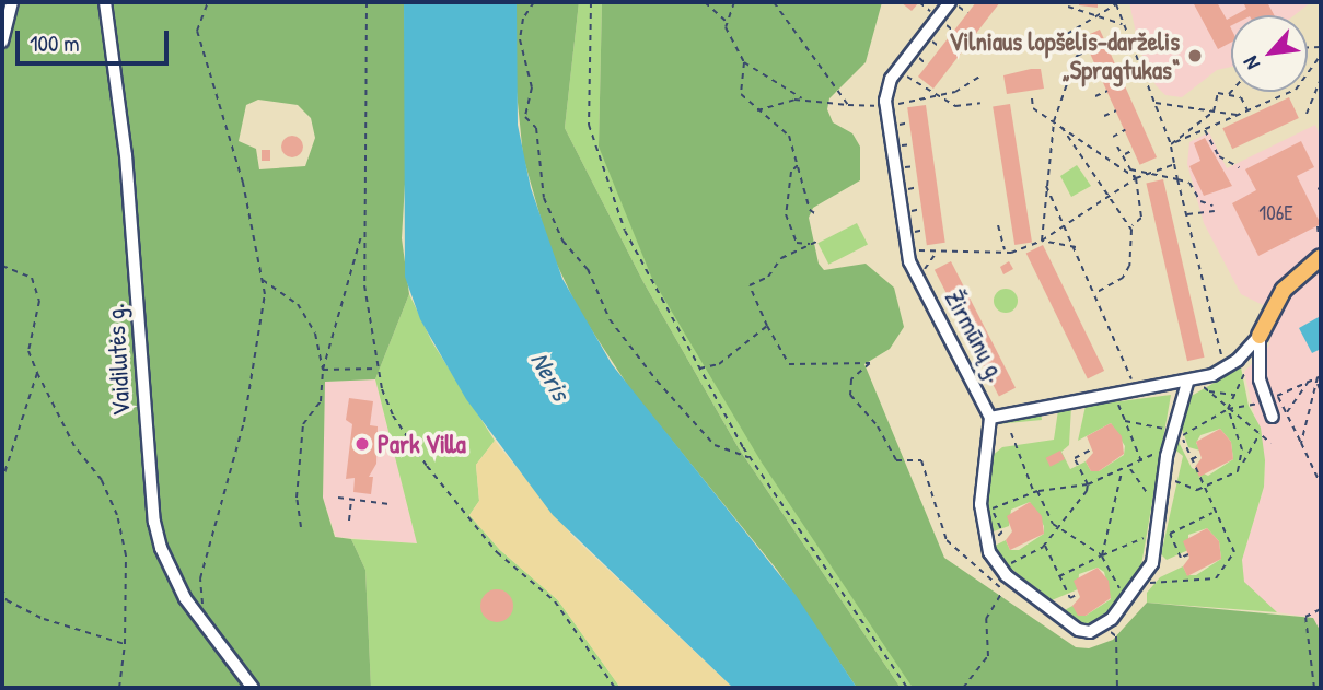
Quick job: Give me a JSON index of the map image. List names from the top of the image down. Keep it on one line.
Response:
{"streets":{"main road":["Žirmūnų g."],"street":["Vaidilutės g."]},"water":["Neris"],"places":["Vilniaus lopšelis-darželis „Spragtukas“","Park Villa"],"house_numbers":["106E"],"scale_bar":"100 m","north":"bottom left"}
